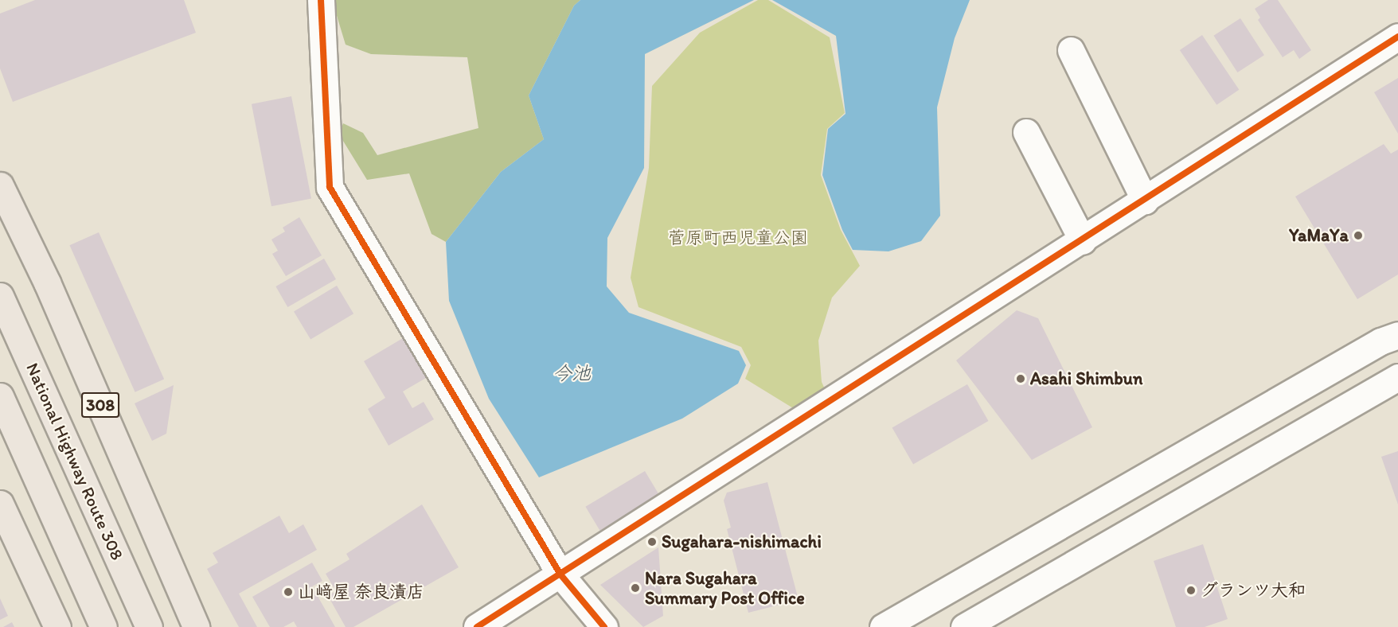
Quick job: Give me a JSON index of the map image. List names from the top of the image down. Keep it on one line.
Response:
{"streets":{"highway":["308","National Highway Route 308"]},"water":["今池"],"parks":["菅原町西児童公園"],"places":["YaMaYa","Asahi Shimbun","Sugahara-nishimachi","Nara Sugahara Summary Post Office","グランツ大和","山﨑屋 奈良漬店"]}
